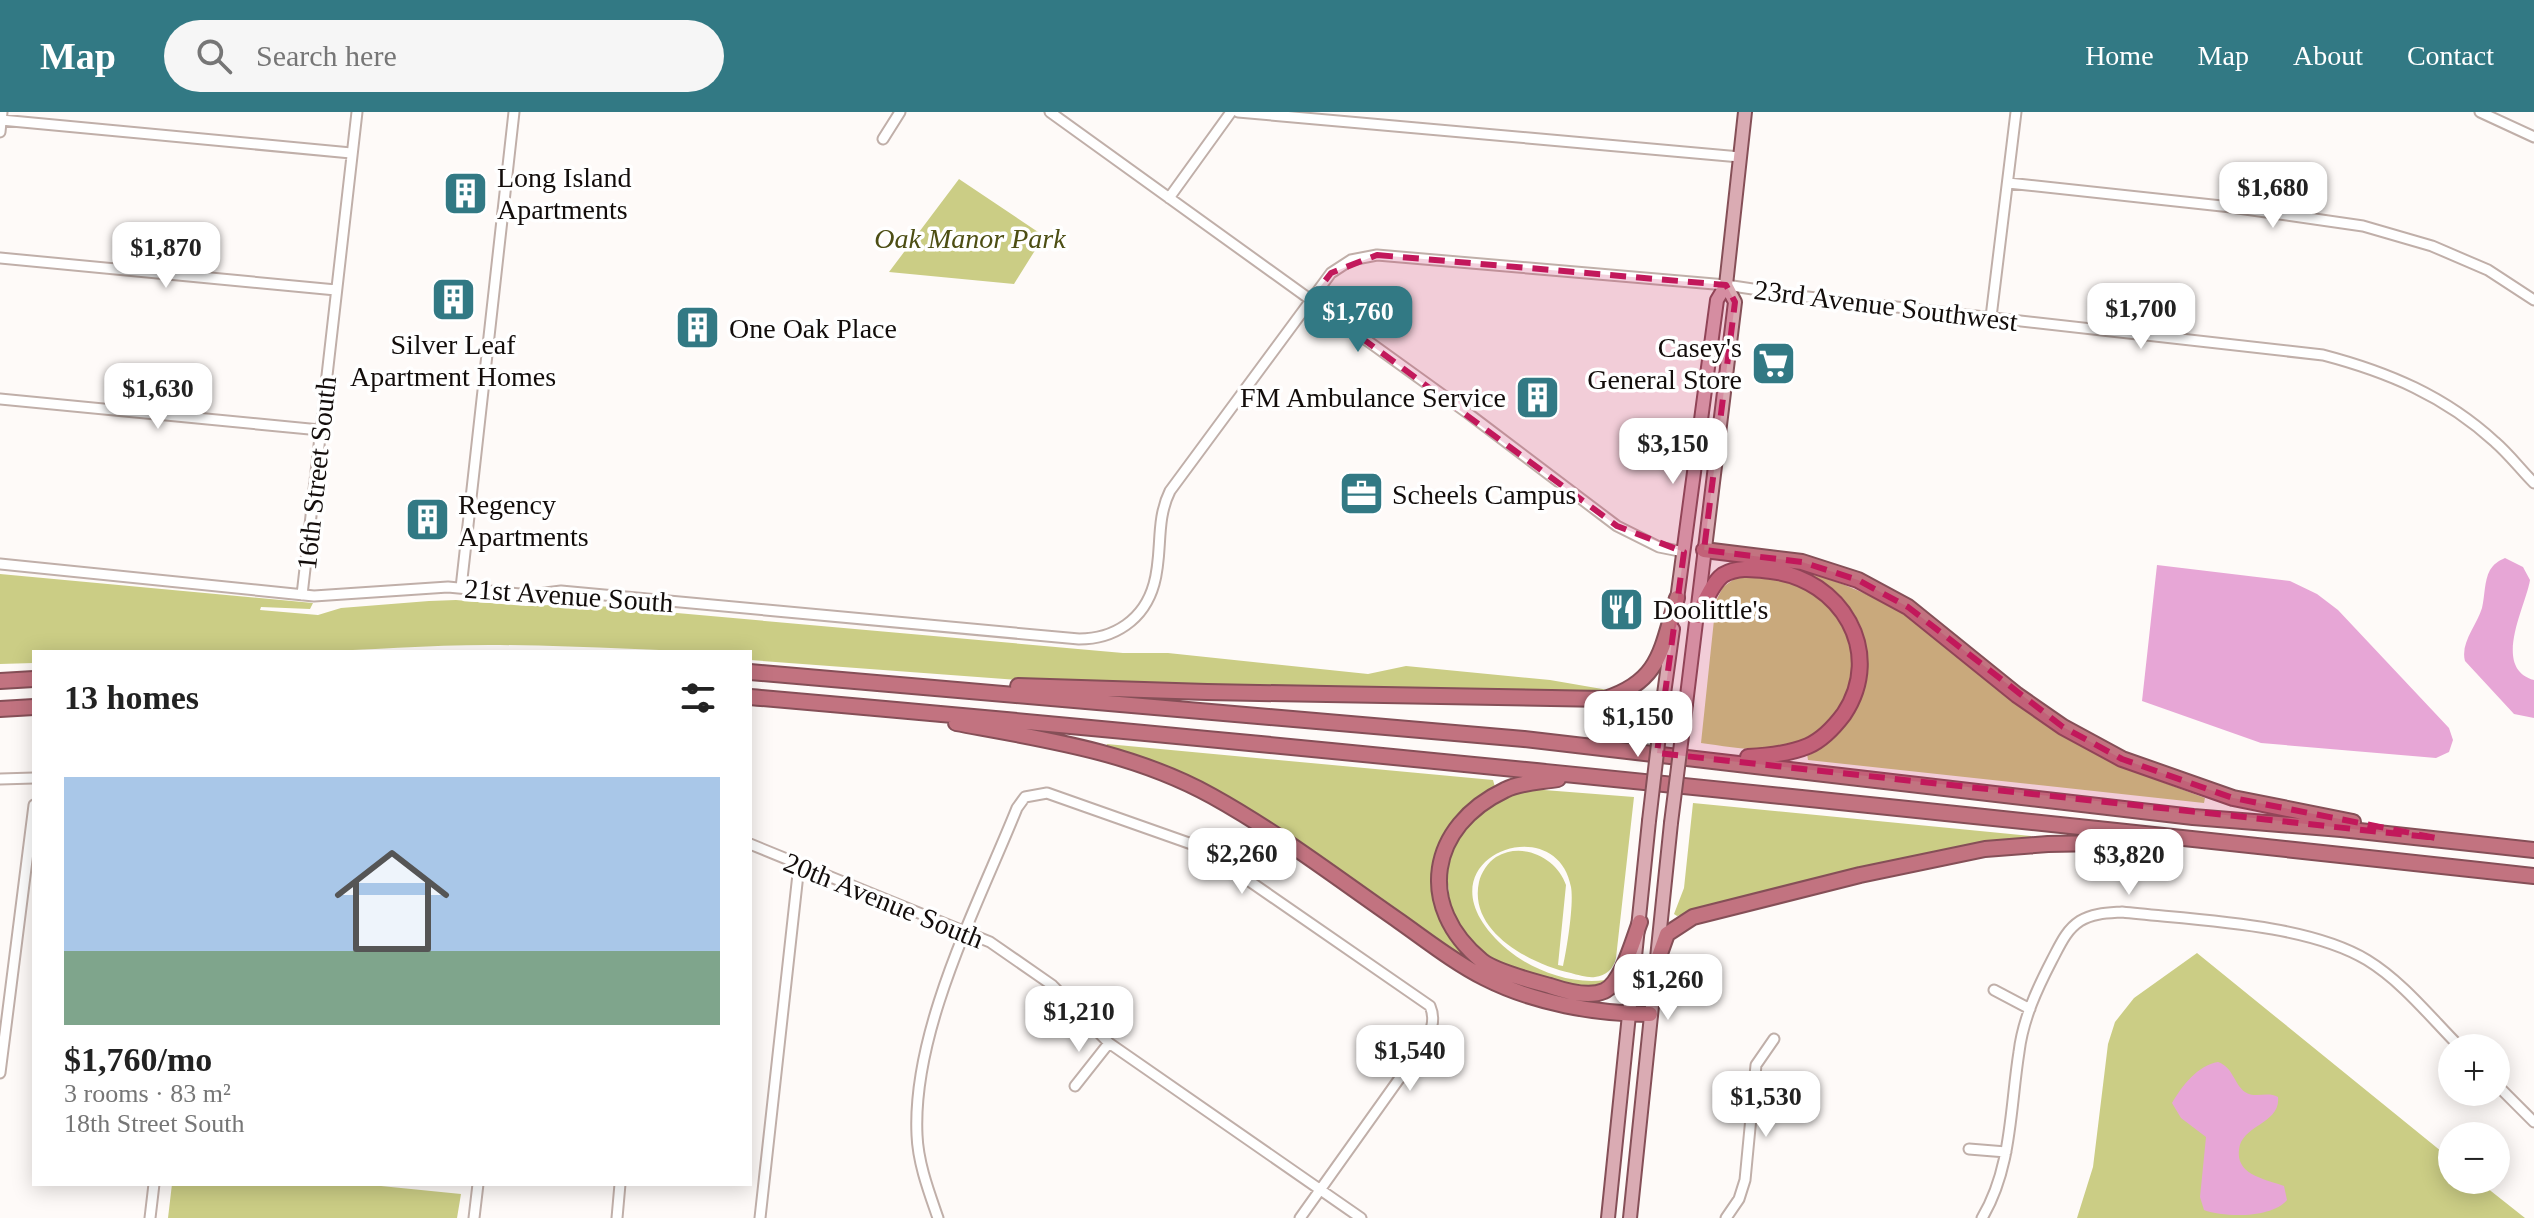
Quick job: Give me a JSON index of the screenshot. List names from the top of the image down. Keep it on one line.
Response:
{"streets":{"street":["23rd Avenue Southwest","16th Street South","21st Avenue South","20th Avenue South"]},"crossings":[["23rd Avenue Southwest","21st Avenue South"],["16th Street South","21st Avenue South"]],"parks":["Oak Manor Park"],"places":{"building":["Long Island Apartments","Silver Leaf Apartment Homes","One Oak Place","FM Ambulance Service","Regency Apartments"],"supermarket":["Casey's General Store"],"office":["Scheels Campus"],"restaurant":["Doolittle's"]},"page":{"header":"Map","search":"Search here","nav":["Home","Map","About","Contact"],"price":["$1,680","$1,870","$1,700","$1,760","$1,630","$3,150","$1,150","$2,260","$3,820","$1,260","$1,210","$1,540","$1,530"],"heading":"13 homes","list":[{"name":"$1,760/mo","note":"3 rooms · 83 m² · 18th Street South"}],"map_buttons":["+","−"]}}
